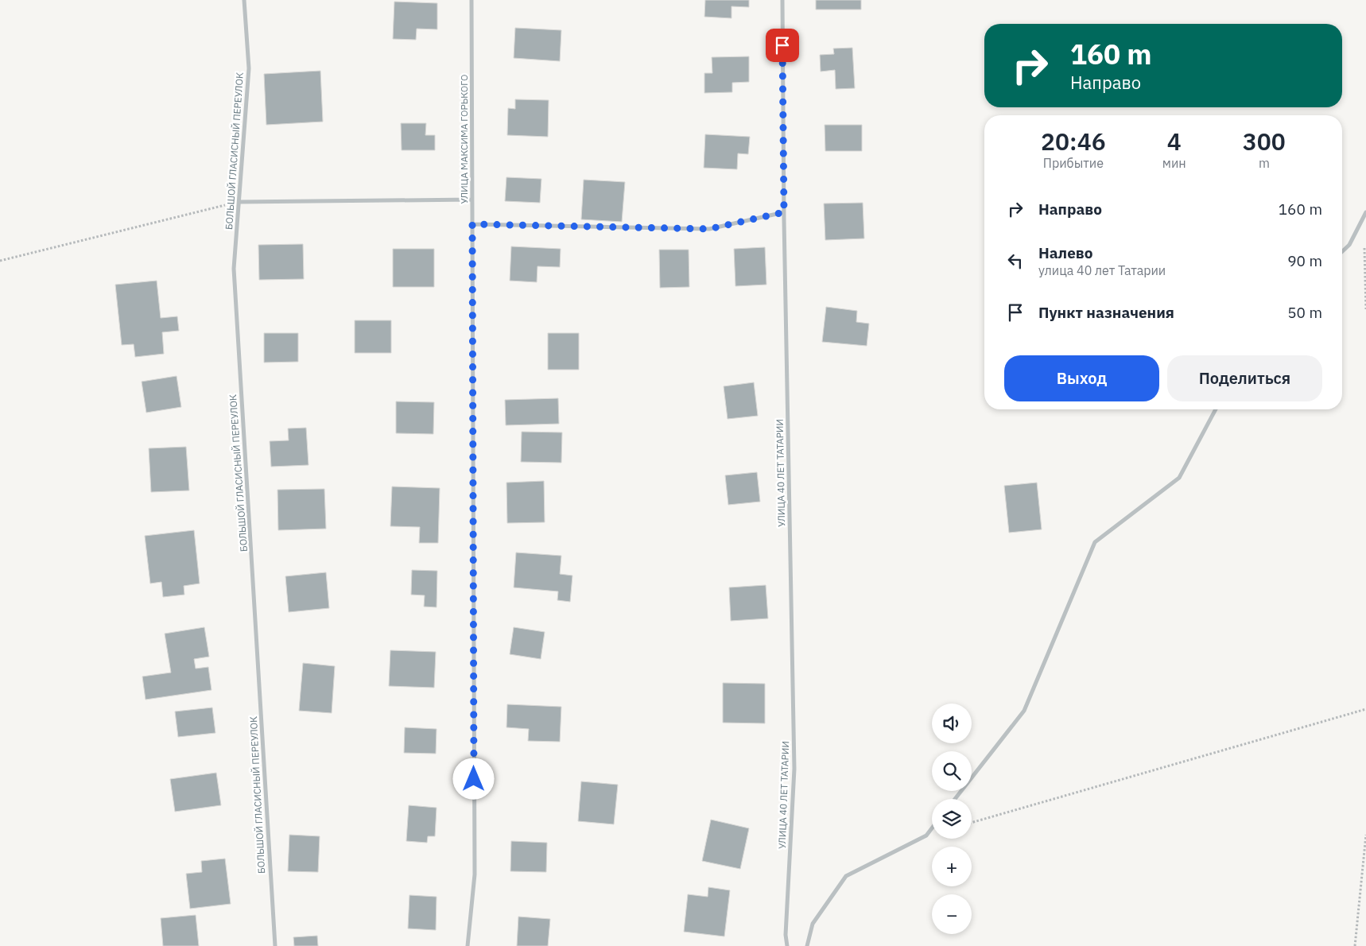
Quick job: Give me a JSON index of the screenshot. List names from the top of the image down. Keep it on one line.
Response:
{"streets":{"street":["УЛИЦА МАКСИМА ГОРЬКОГО","БОЛЬШОЙ ГЛАСИСНЫЙ ПЕРЕУЛОК","УЛИЦА 40 ЛЕТ ТАТАРИИ"]},"page":{"turn":["160 m","Направо"],"eta":["20:46","Прибытие","4","мин","300","m"],"list":[{"name":"Направо","value":"160 m"},{"name":"Налево","note":"улица 40 лет Татарии","value":"90 m"},{"name":"Пункт назначения","value":"50 m"}],"buttons":["Выход","Поделиться"],"map_buttons":["+","−"]}}
